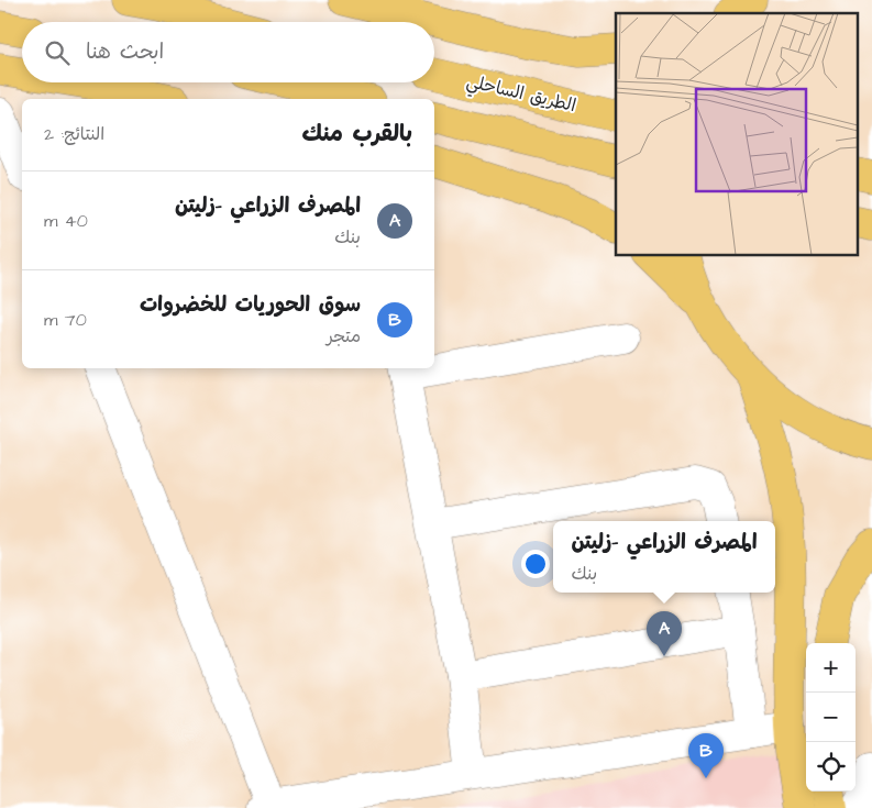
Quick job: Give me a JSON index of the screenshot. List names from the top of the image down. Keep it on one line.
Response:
{"streets":{"highway":["الطريق الساحلي"]},"page":{"search":"ابحث هنا","heading":["بالقرب منك","النتائج: 2"],"list":[{"mark":"A","name":"المصرف الزراعي -زليتن","note":"بنك","value":"40 m"},{"mark":"B","name":"سوق الحوريات للخضروات","note":"متجر","value":"70 m"}],"popup":["المصرف الزراعي -زليتن","بنك"],"pins":["A","B"],"map_buttons":["+","−"]}}
